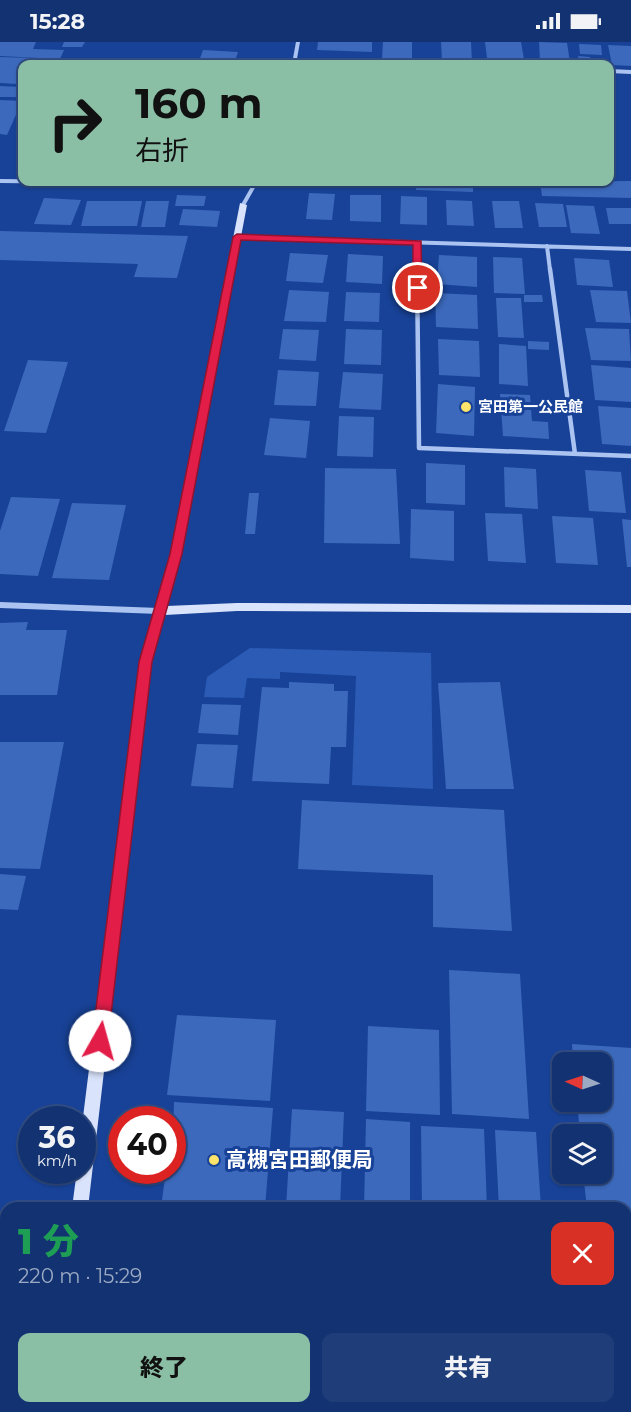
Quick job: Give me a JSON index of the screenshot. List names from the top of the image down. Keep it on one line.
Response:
{"places":["宮田第一公民館","高槻宮田郵便局"],"north":"left","page":{"status":"15:28","turn":["160 m","右折"],"speed":"36 km/h","limit":"40","heading":["1 分","220 m · 15:29"],"buttons":["終了","共有"]}}
